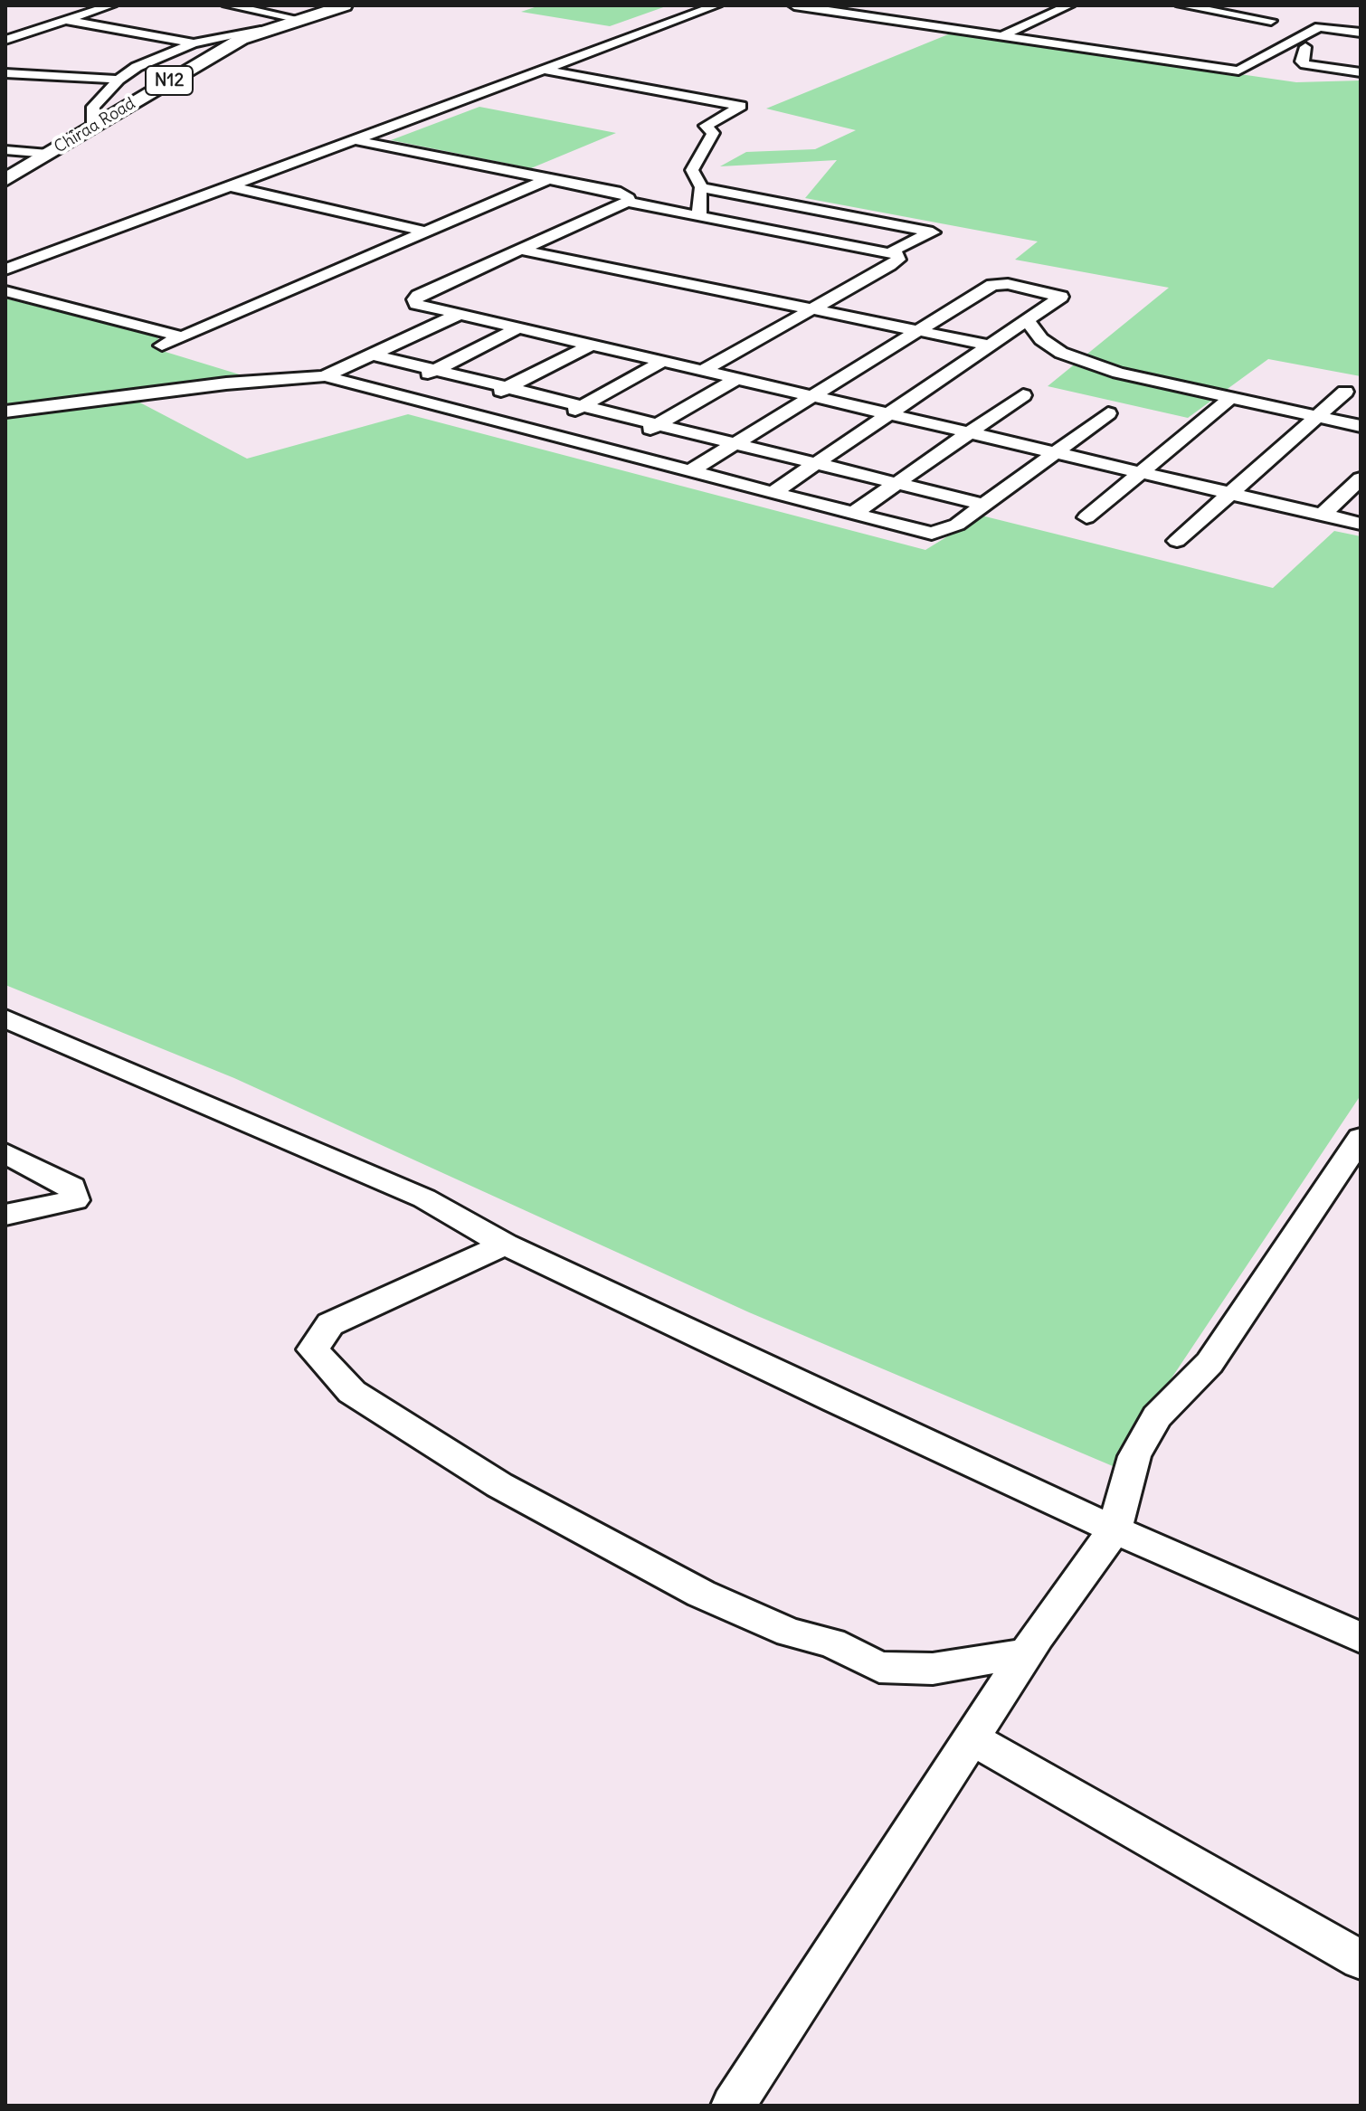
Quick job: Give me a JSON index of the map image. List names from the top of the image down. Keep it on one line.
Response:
{"streets":{"highway":["N12","Chiraa Road"]}}
